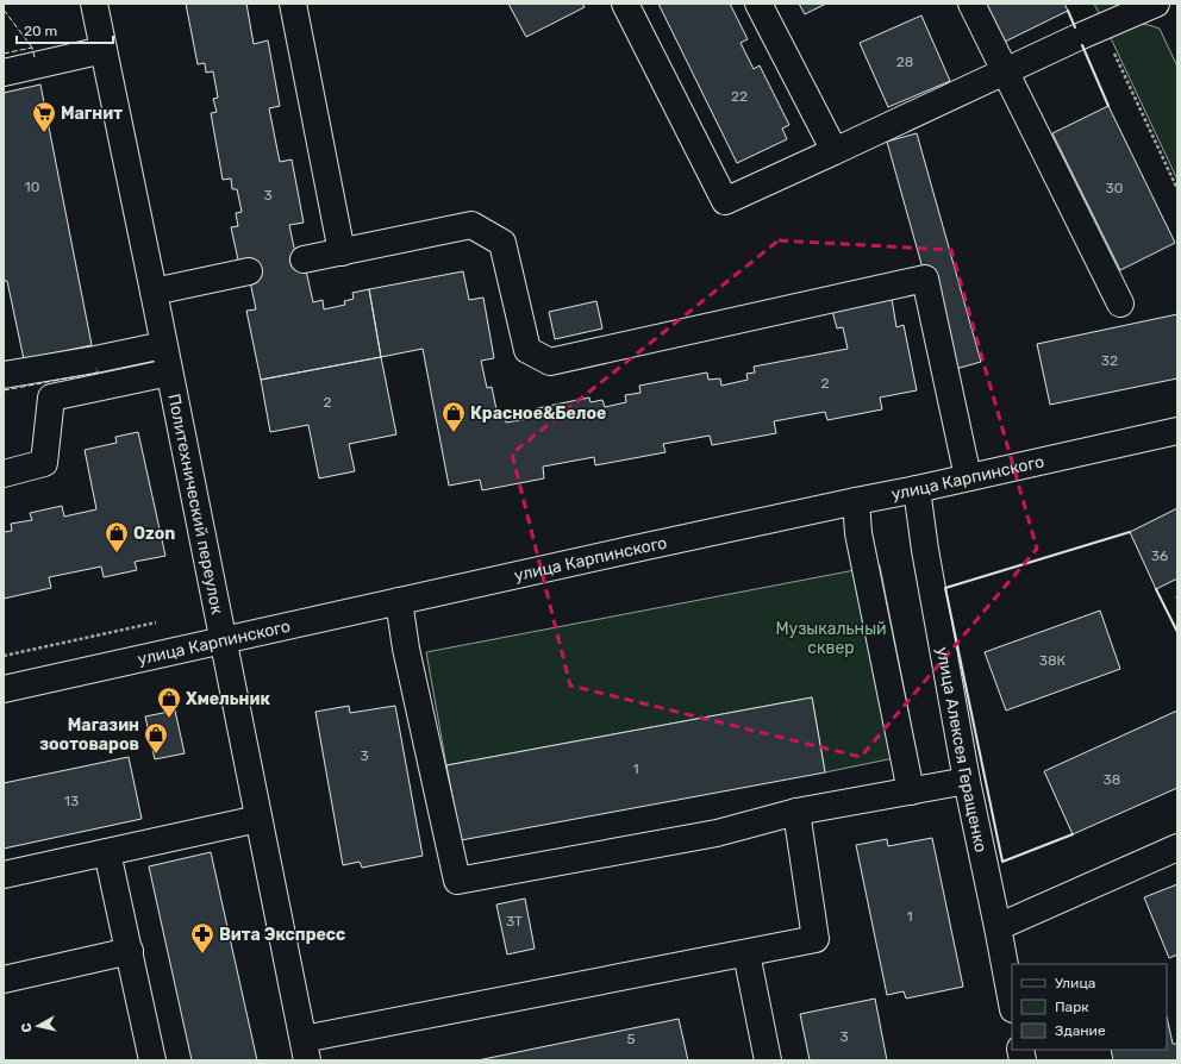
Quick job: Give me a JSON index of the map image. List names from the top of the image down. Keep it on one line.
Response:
{"streets":{"street":["улица Карпинского","Политехнический переулок","улица Алексея Геращенко"]},"crossings":[["улица Карпинского","Политехнический переулок"],["улица Карпинского","улица Алексея Геращенко"]],"parks":["Музыкальный сквер"],"places":{"supermarket":["Магнит"],"shop":["Красное&Белое","Ozon","Хмельник","Магазин зоотоваров"],"pharmacy":["Вита Экспресс"]},"house_numbers":["28","22","10","30","3","32","2","2","36","38К","3","1","38","13","1","3Т","3","5"],"legend":["Улица","Парк","Здание"],"scale_bar":"20 m","north":"left"}
